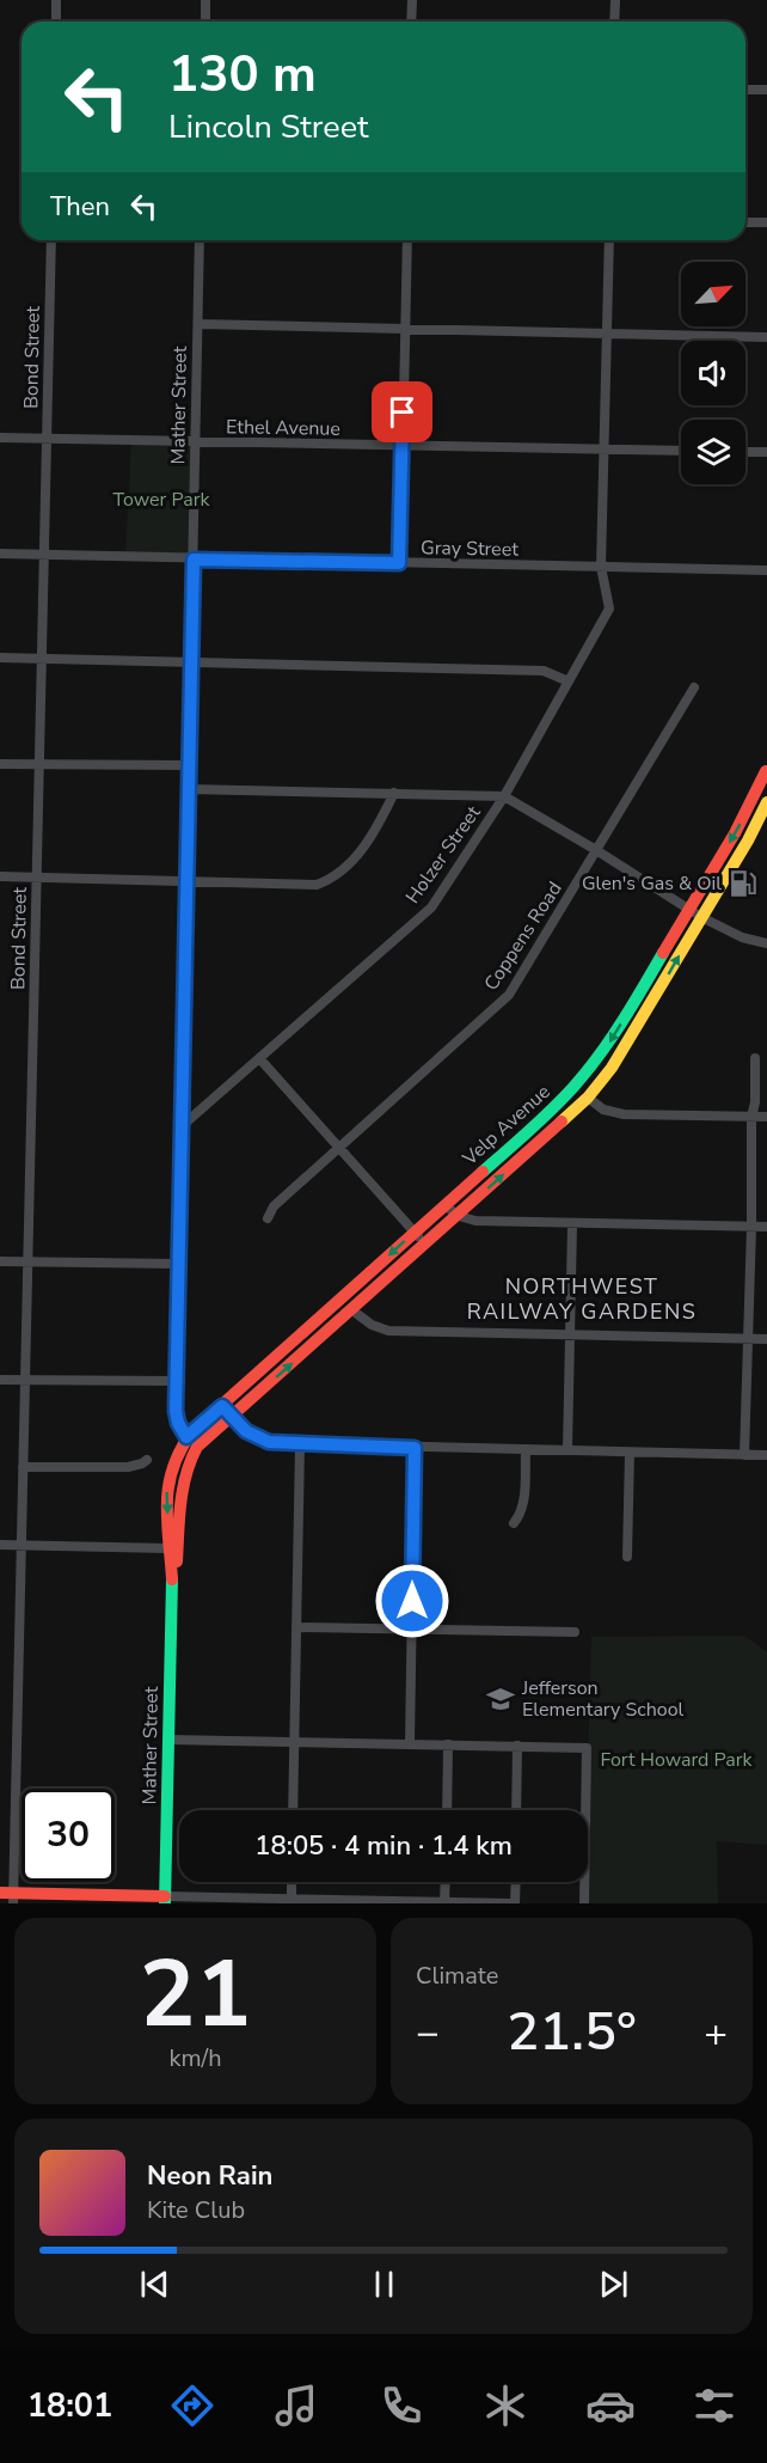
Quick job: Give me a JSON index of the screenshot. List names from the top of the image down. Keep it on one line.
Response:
{"streets":{"main road":["Mather Street","Velp Avenue"],"street":["Bond Street","Ethel Avenue","Gray Street","Holzer Street","Coppens Road"]},"crossings":[["Bond Street","Ethel Avenue"],["Bond Street","Gray Street"],["Mather Street","Ethel Avenue"],["Mather Street","Gray Street"],["Mather Street","Holzer Street"],["Mather Street","Velp Avenue"],["Ethel Avenue","Holzer Street"],["Gray Street","Holzer Street"]],"districts":["NORTHWEST RAILWAY GARDENS"],"parks":["Tower Park","Fort Howard Park"],"places":{"fuel station":["Glen's Gas & Oil"],"school or university":["Jefferson Elementary School"]},"north":"top right","page":{"turn":["130 m","Lincoln Street"],"then":"Then","limit":"30","trip":"18:05 · 4 min · 1.4 km","tile":[["21","km/h"],"Climate"],"heat":["−","21.5°","+"],"song":["Neon Rain","Kite Club"],"tabs":"18:01"}}
